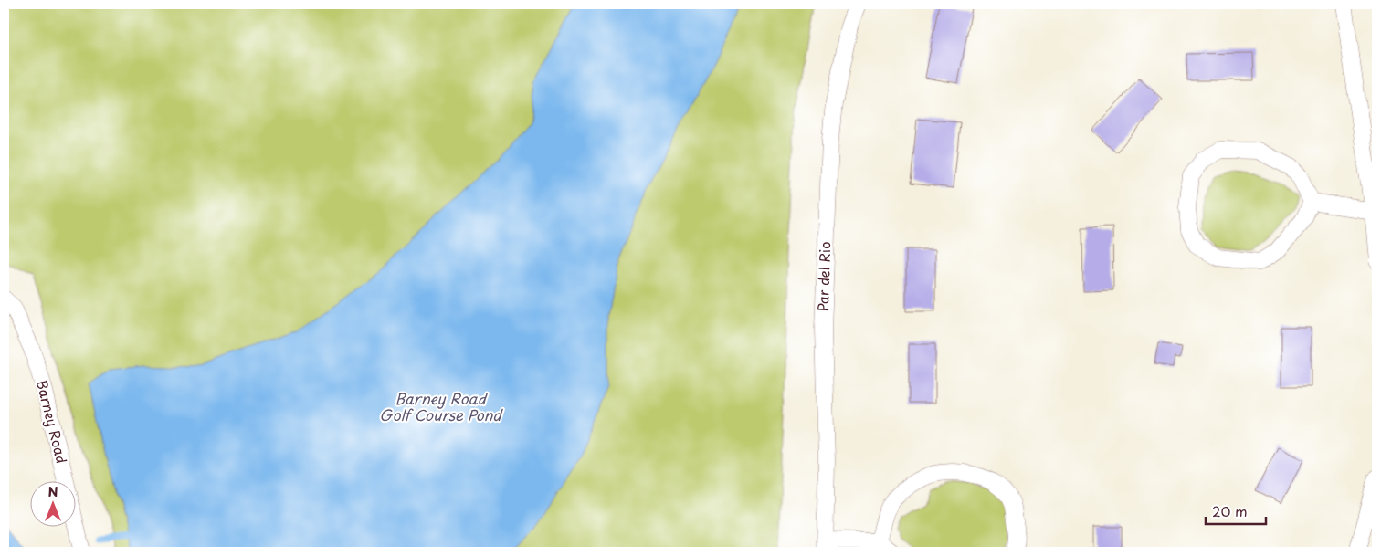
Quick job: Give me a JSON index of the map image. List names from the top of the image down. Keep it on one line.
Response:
{"streets":{"street":["Par del Rio","Barney Road"]},"water":["Barney Road Golf Course Pond"],"scale_bar":"20 m","north":"top"}
